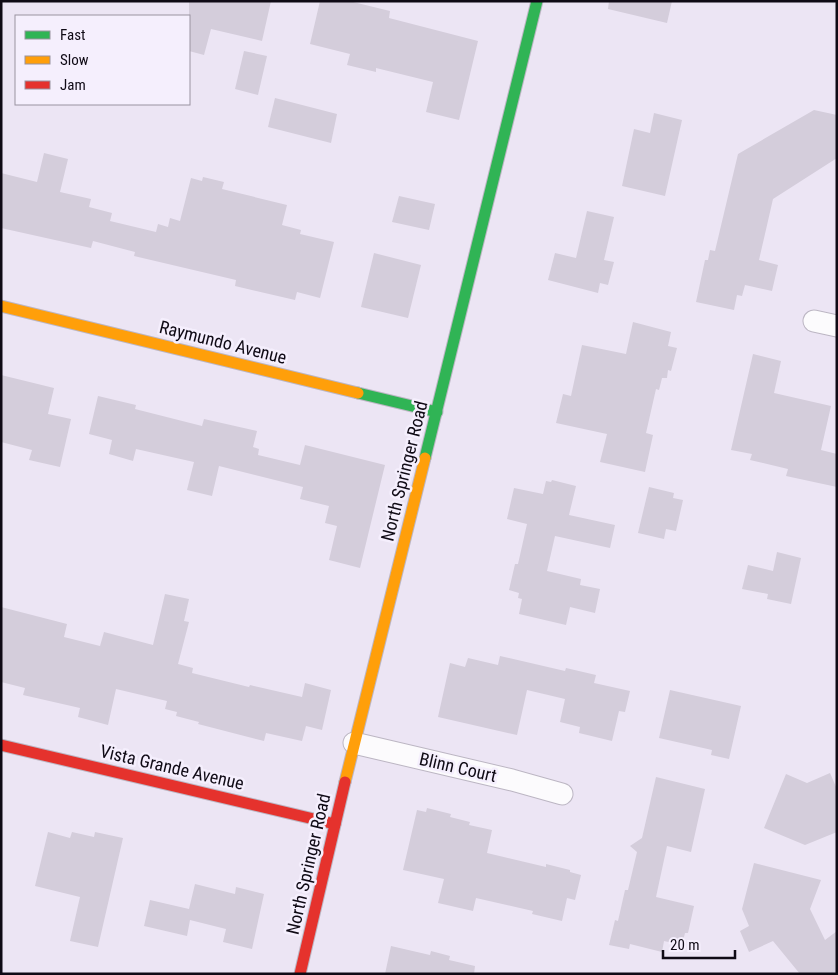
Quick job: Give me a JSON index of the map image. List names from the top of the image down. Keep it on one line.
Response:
{"streets":{"street":["Raymundo Avenue","North Springer Road","Vista Grande Avenue","Blinn Court"]},"crossings":[["Raymundo Avenue","North Springer Road"],["North Springer Road","Vista Grande Avenue"],["North Springer Road","Blinn Court"]],"legend":["Fast","Slow","Jam"],"scale_bar":"20 m"}
